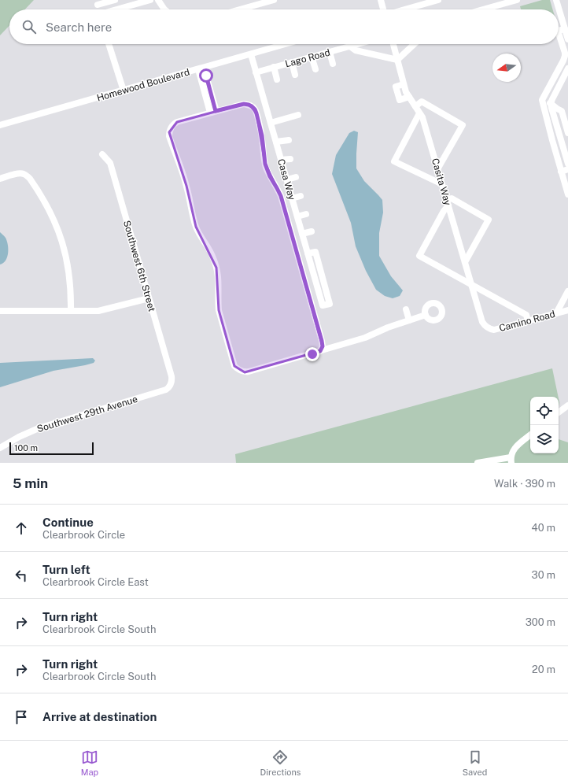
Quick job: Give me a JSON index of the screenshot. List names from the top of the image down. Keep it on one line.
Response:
{"streets":{"street":["Lago Road","Homewood Boulevard","Casa Way","Casita Way","Southwest 6th Street","Camino Road","Southwest 29th Avenue"]},"crossings":[["Lago Road","Casa Way"],["Homewood Boulevard","Casa Way"],["Casita Way","Camino Road"],["Southwest 6th Street","Southwest 29th Avenue"]],"scale_bar":"100 m","north":"left","page":{"search":"Search here","scale":"100 m","heading":["5 min","Walk · 390 m"],"list":[["Continue","Clearbrook Circle","40 m"],["Turn left","Clearbrook Circle East","30 m"],["Turn right","Clearbrook Circle South","300 m"],["Turn right","Clearbrook Circle South","20 m"],"Arrive at destination"],"nav":["Map","Directions","Saved"]}}
